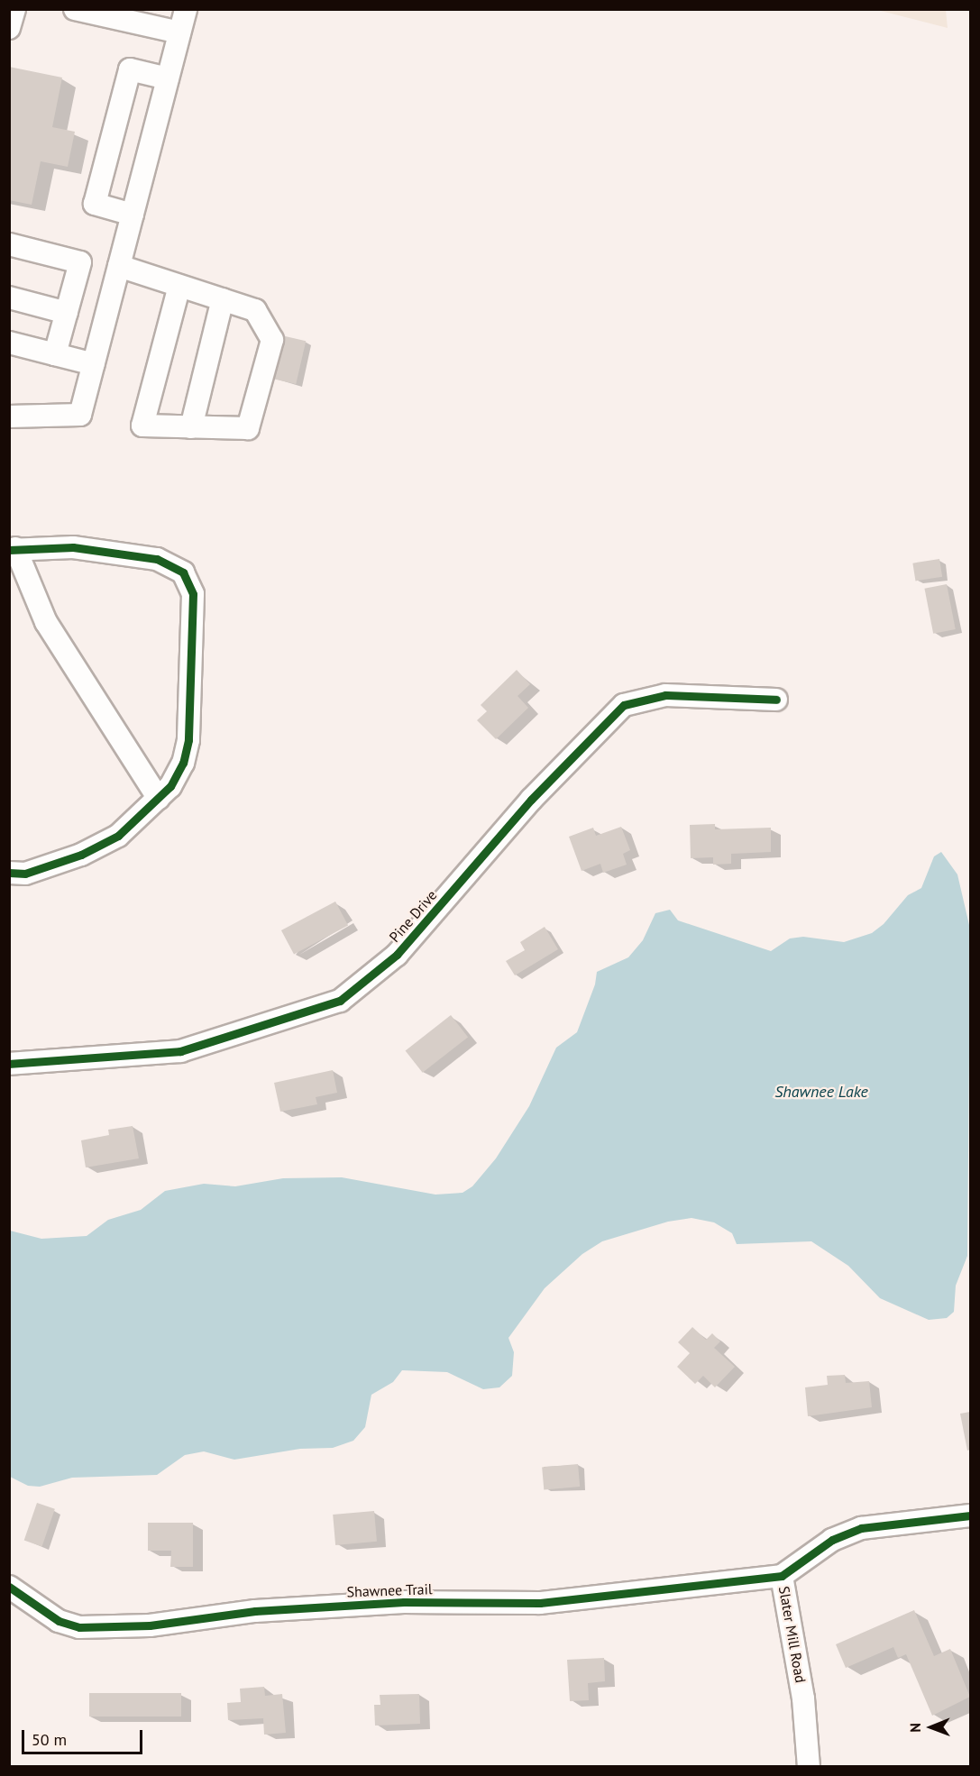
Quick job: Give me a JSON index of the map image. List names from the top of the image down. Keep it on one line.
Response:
{"streets":{"street":["Pine Drive","Shawnee Trail","Slater Mill Road"]},"crossings":[["Shawnee Trail","Slater Mill Road"]],"water":["Shawnee Lake"],"scale_bar":"50 m","north":"left"}
